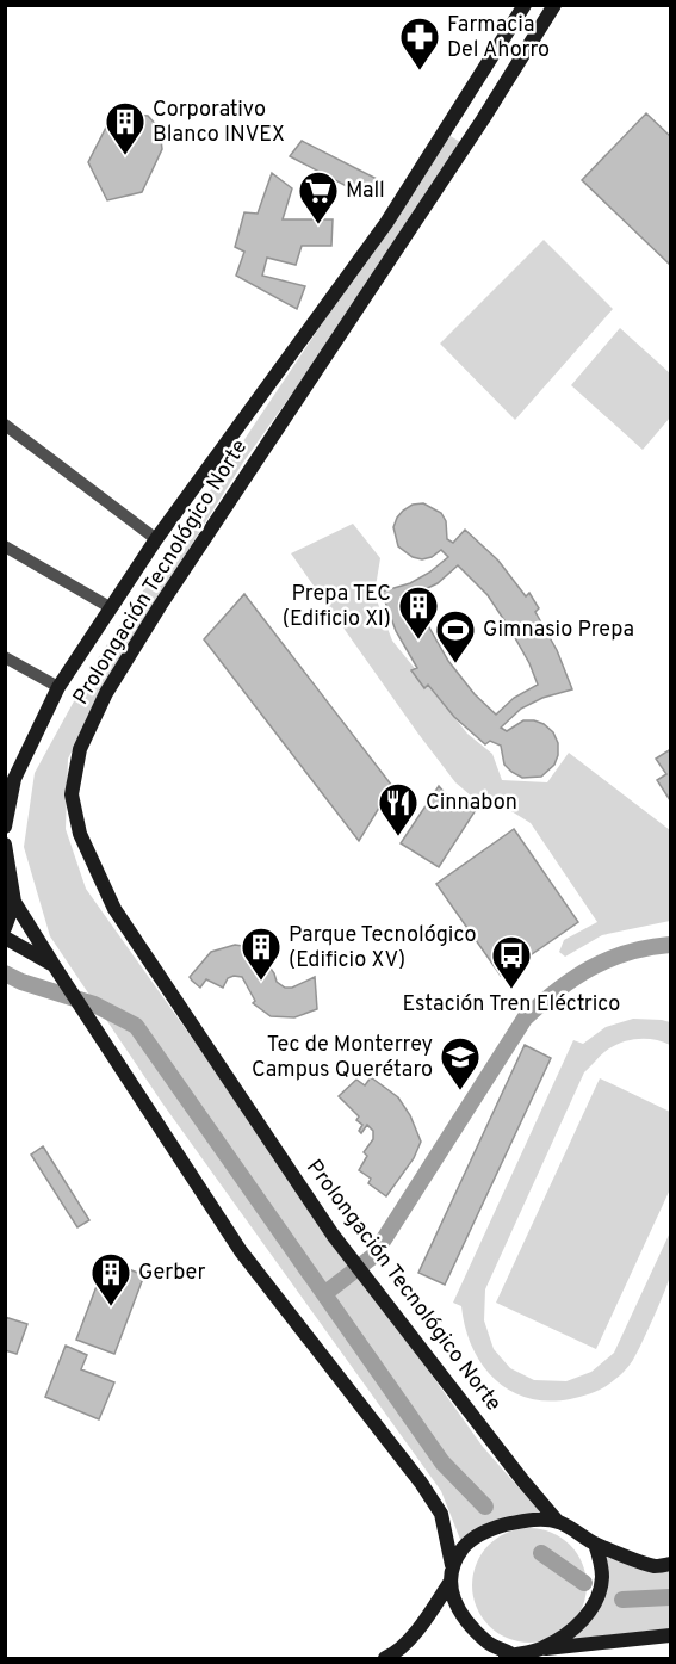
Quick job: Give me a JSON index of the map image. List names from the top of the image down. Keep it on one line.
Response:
{"streets":{"main road":["Prolongación Tecnológico Norte"]},"places":{"pharmacy":["Farmacia Del Ahorro"],"building":["Corporativo Blanco INVEX","Prepa TEC (Edificio XI)","Parque Tecnológico (Edificio XV)","Gerber"],"supermarket":["Mall"],"sports":["Gimnasio Prepa"],"restaurant":["Cinnabon"],"bus stop":["Estación Tren Eléctrico"],"school or university":["Tec de Monterrey Campus Querétaro"]}}
